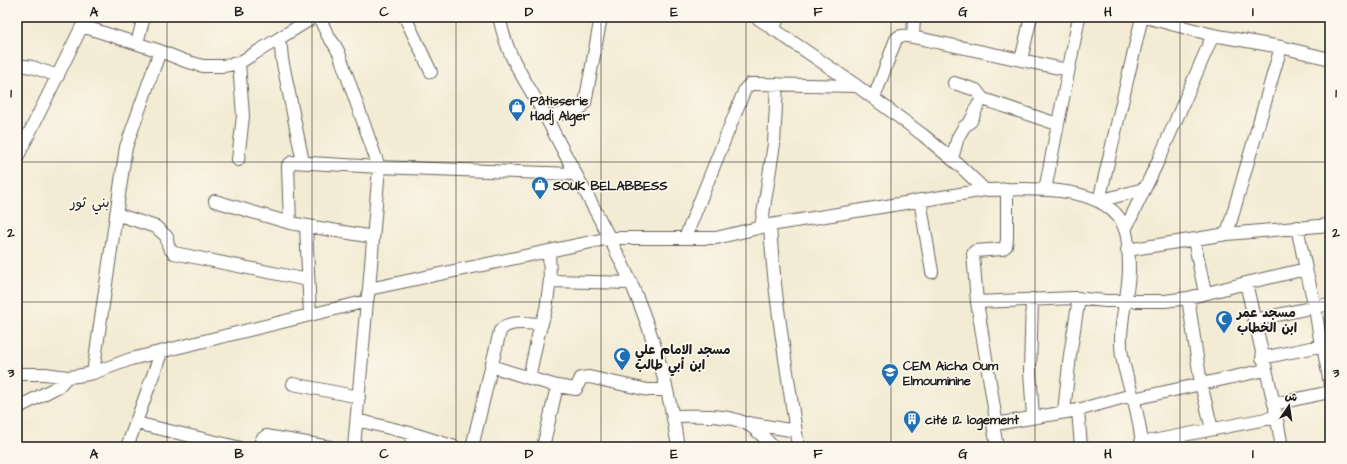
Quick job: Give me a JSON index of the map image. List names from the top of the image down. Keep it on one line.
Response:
{"districts":["بني ثور"],"places":{"shop":["Pâtisserie Hadj Alger","SOUK BELABBESS"],"mosque":["مسجد عمر ابن الخطاب","مسجد الامام علي ابن أبي طالب"],"school or university":["CEM Aicha Oum Elmouminine"],"building":["cité 12 logement"]},"north":"top","grid":{"columns":["A","B","C","D","E","F","G","H","I"],"rows":["1","2","3"]}}
